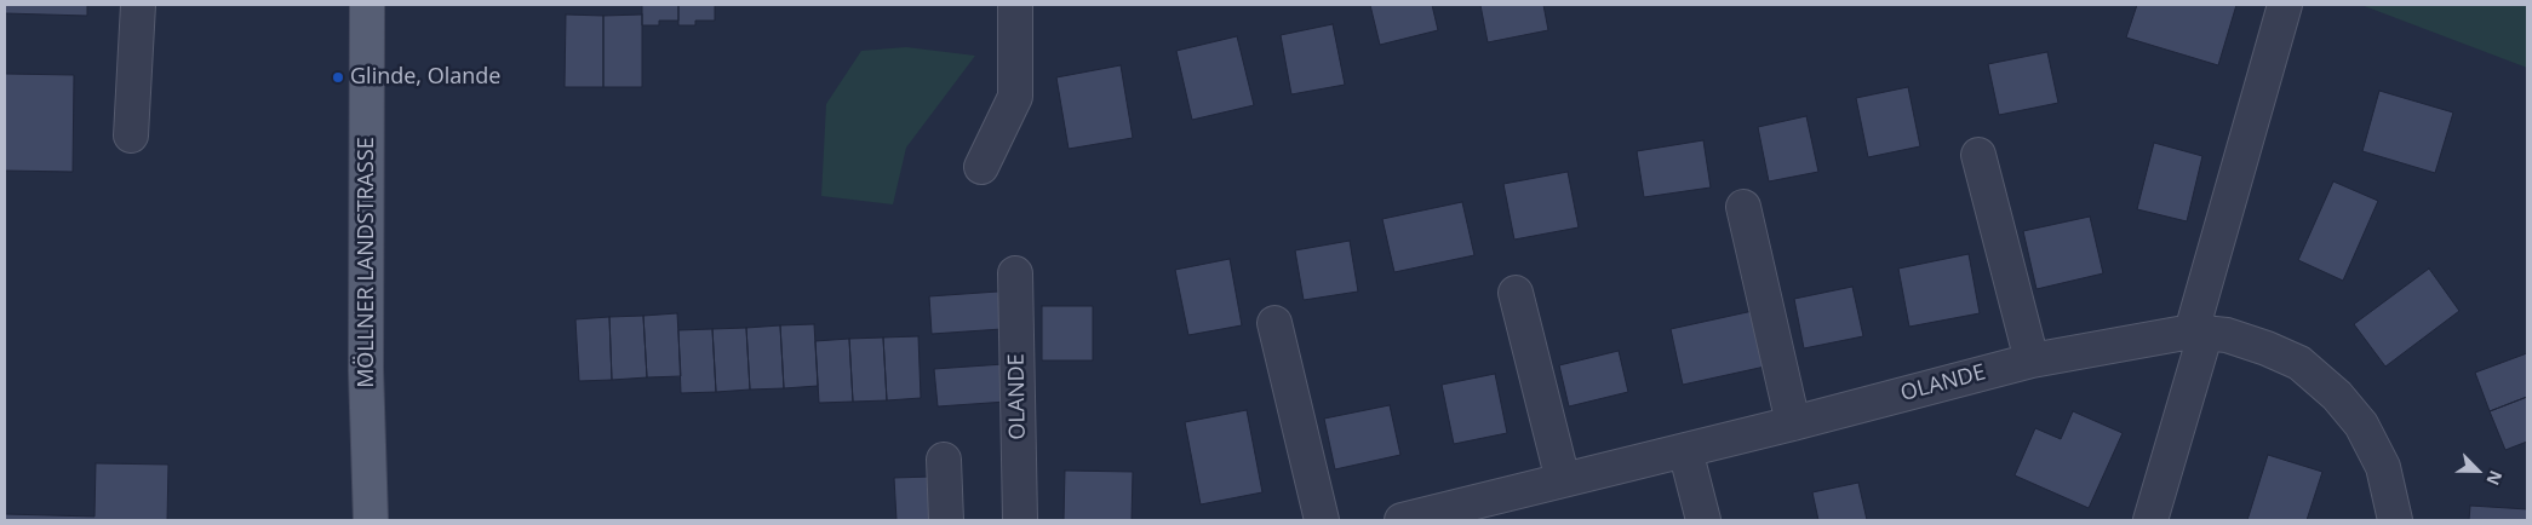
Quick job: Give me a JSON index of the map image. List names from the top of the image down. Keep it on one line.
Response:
{"streets":{"main road":["MÖLLNER LANDSTRASSE"],"street":["OLANDE"]},"places":["Glinde, Olande"],"north":"bottom right"}
